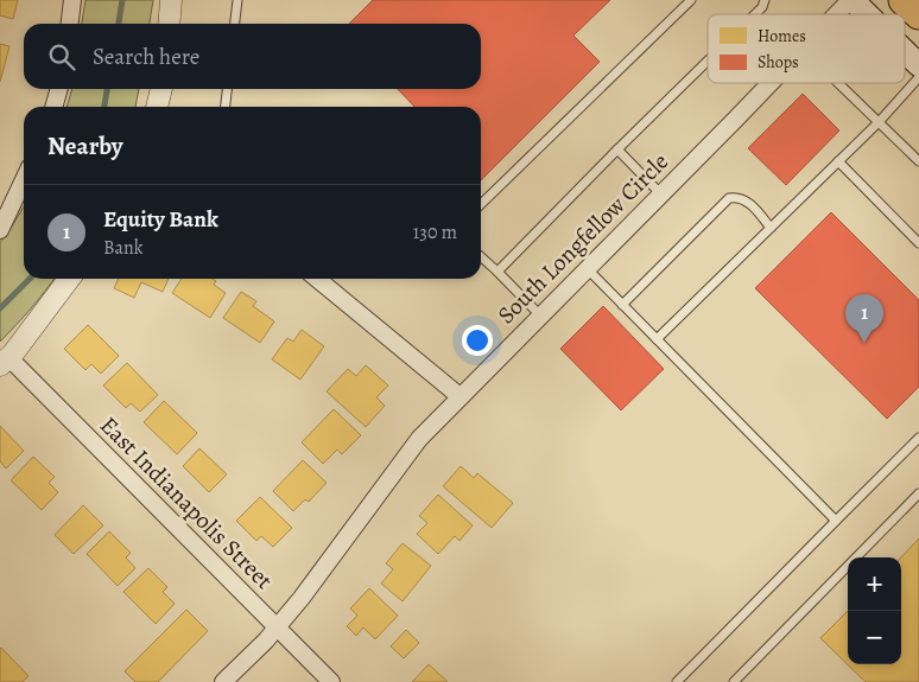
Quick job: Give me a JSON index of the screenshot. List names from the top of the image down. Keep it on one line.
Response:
{"streets":{"street":["South Longfellow Circle","East Indianapolis Street"]},"crossings":[["South Longfellow Circle","East Indianapolis Street"]],"legend":["Homes","Shops"],"page":{"search":"Search here","heading":"Nearby","list":[{"mark":"1","name":"Equity Bank","note":"Bank","value":"130 m"}],"pins":"1","map_buttons":["+","−"]}}
